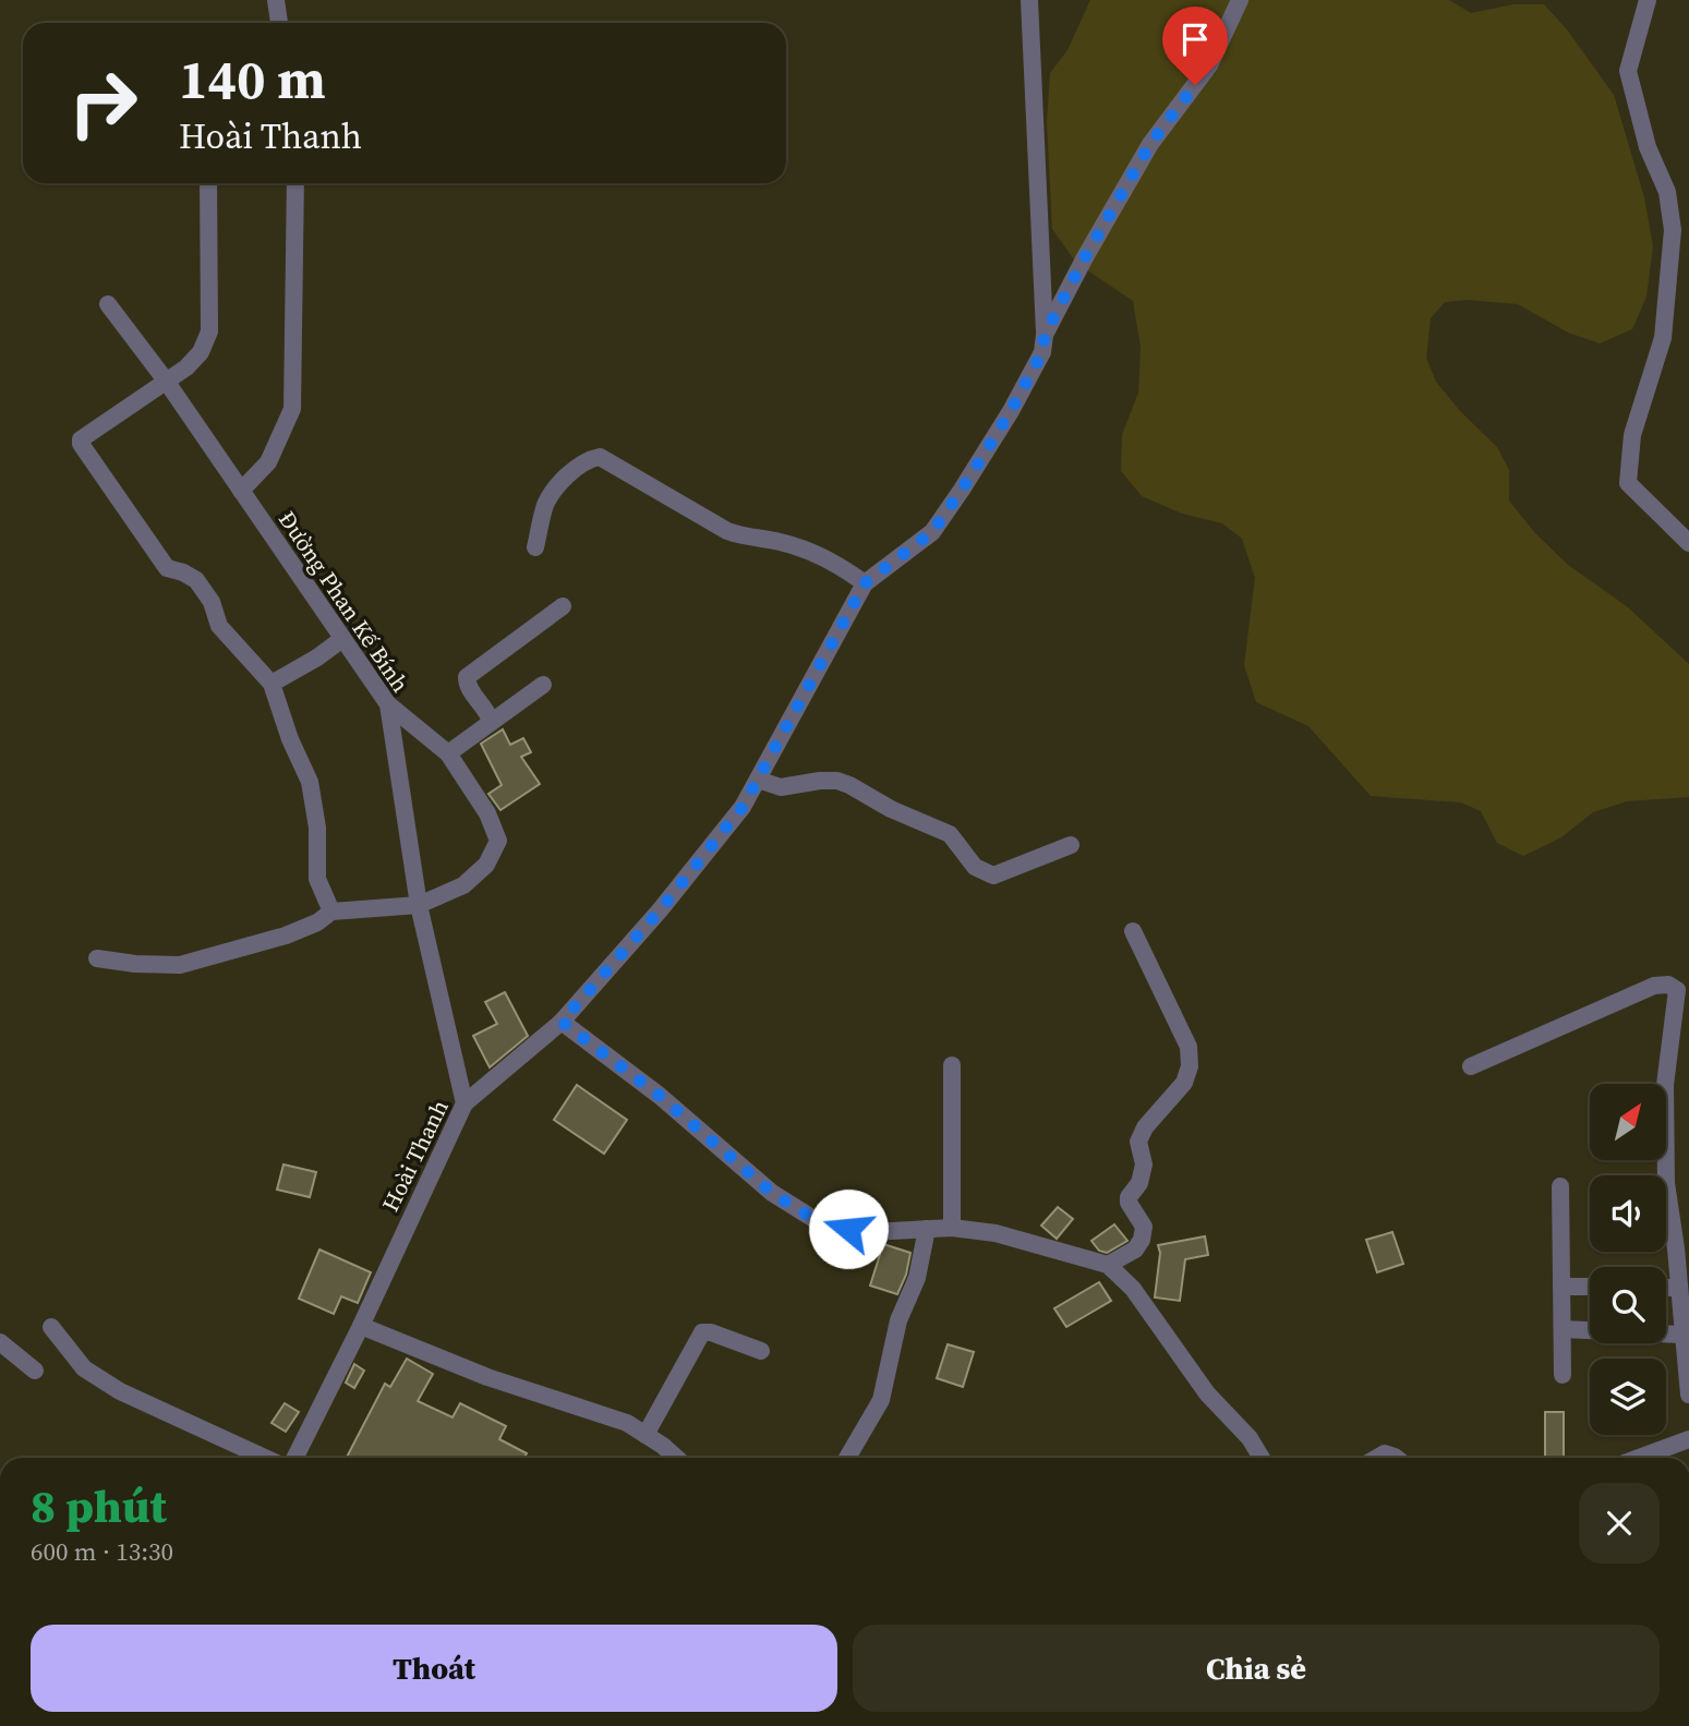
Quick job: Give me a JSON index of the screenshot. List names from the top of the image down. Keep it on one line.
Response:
{"streets":{"street":["Đường Phan Kế Bính","Hoài Thanh"]},"crossings":[["Đường Phan Kế Bính","Hoài Thanh"]],"north":"top right","page":{"turn":["140 m","Hoài Thanh"],"heading":["8 phút","600 m · 13:30"],"buttons":["Thoát","Chia sẻ"]}}
